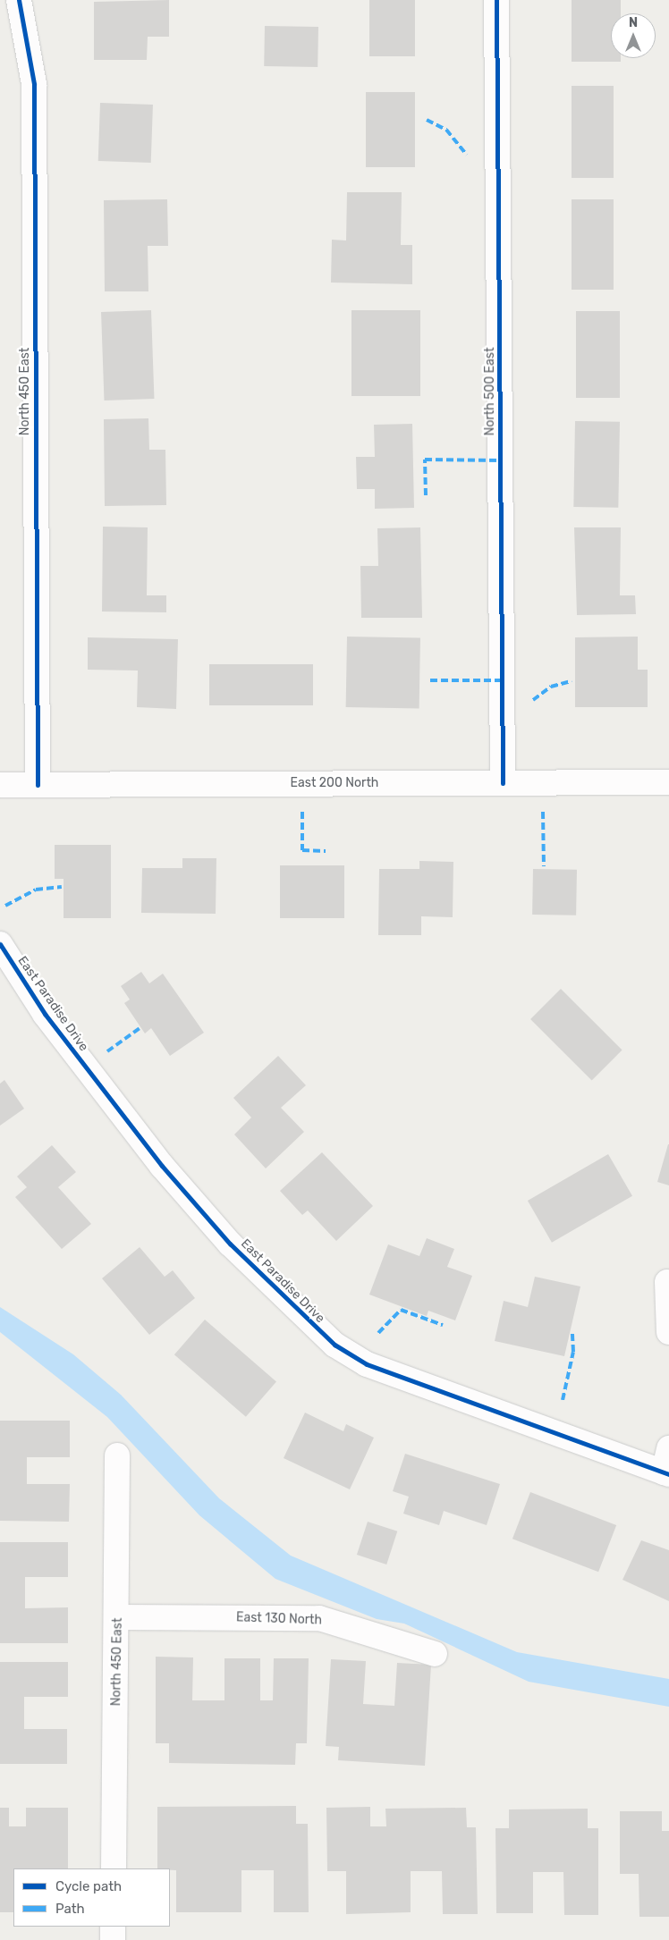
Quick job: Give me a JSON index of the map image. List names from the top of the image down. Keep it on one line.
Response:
{"streets":{"street":["North 450 East","North 500 East","East 200 North","East Paradise Drive","East 130 North"]},"crossings":[["North 450 East","East 200 North"],["North 450 East","East 130 North"],["North 500 East","East 200 North"]],"legend":["Cycle path","Path"],"north":"top"}
